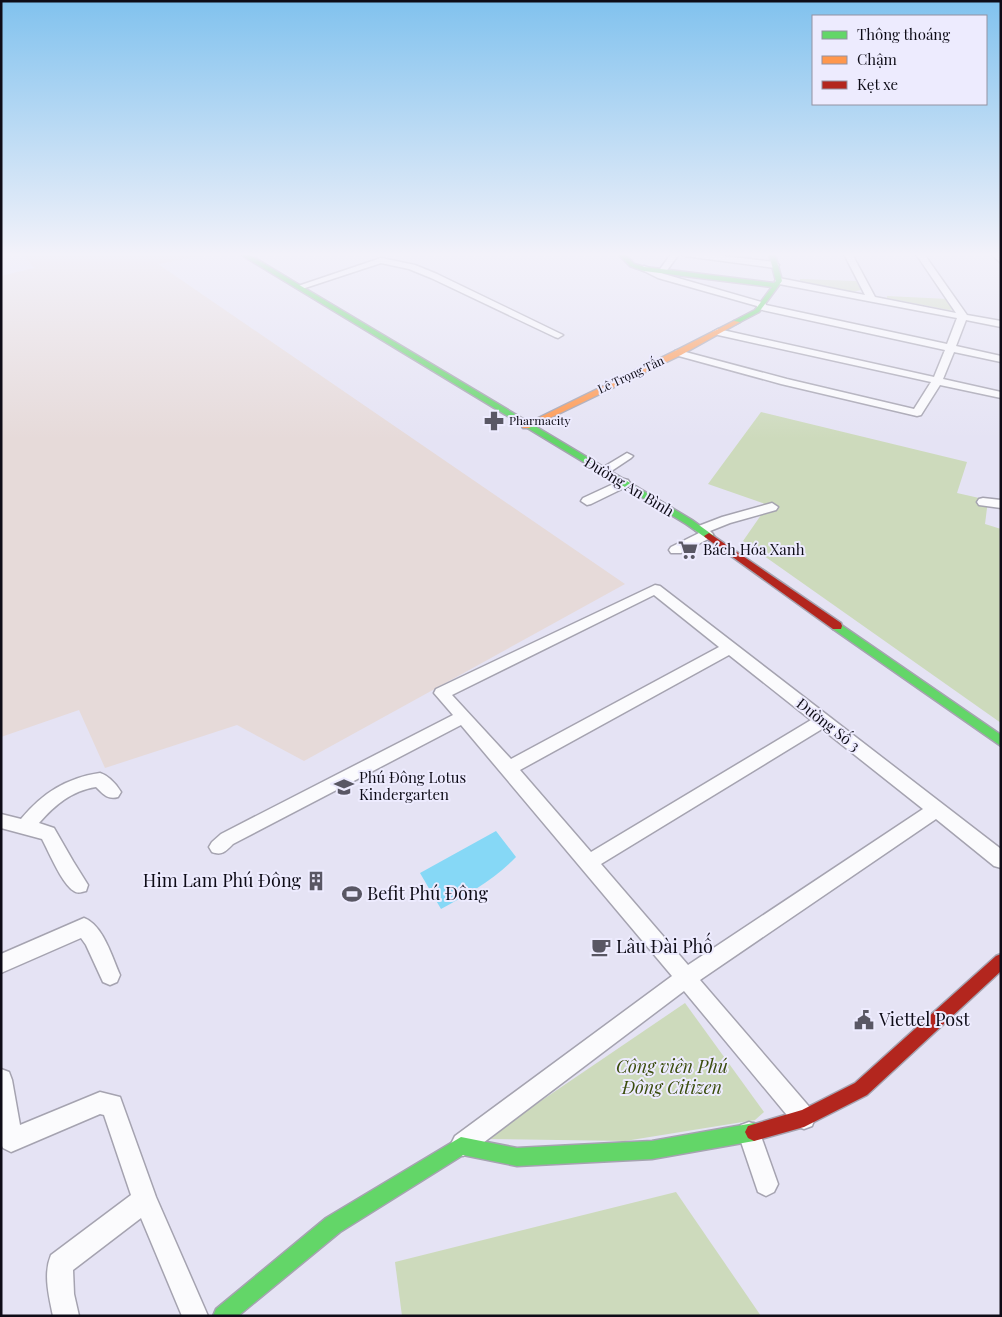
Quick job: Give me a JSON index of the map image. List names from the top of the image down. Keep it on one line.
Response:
{"streets":{"street":["Lê Trọng Tấn","Đường An Bình","Đường Số 3"]},"crossings":[["Lê Trọng Tấn","Đường An Bình"]],"parks":["Công viên Phú Đông Citizen"],"places":{"pharmacy":["Pharmacity"],"supermarket":["Bách Hóa Xanh"],"school or university":["Phú Đông Lotus Kindergarten"],"building":["Him Lam Phú Đông"],"sports":["Befit Phú Đông"],"cafe":["Lâu Đài Phố"],"public building":["Viettel Post"]},"legend":["Thông thoáng","Chậm","Kẹt xe"]}
